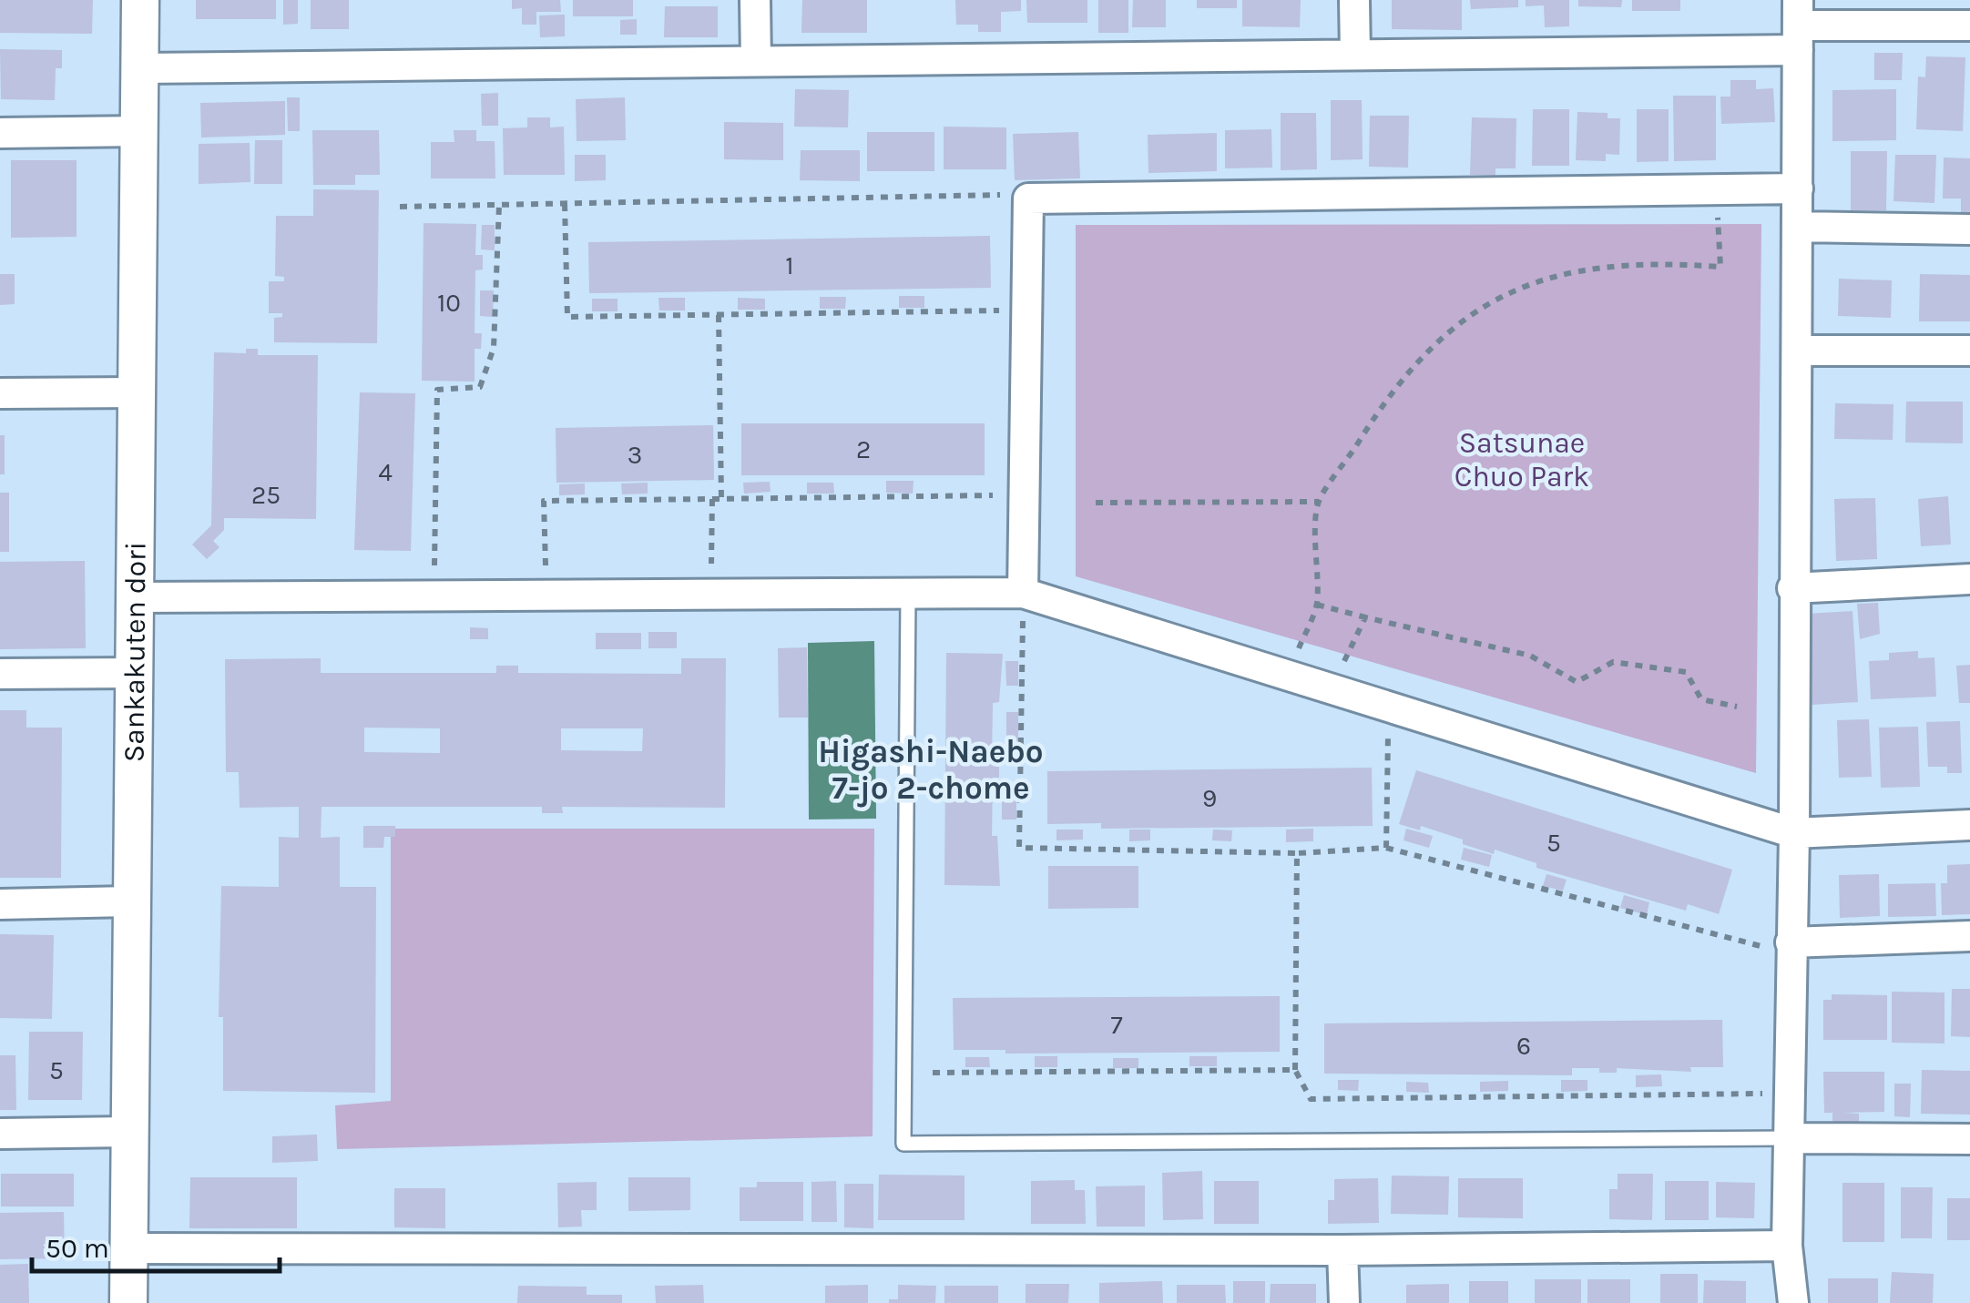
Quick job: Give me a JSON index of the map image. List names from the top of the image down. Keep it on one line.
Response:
{"streets":{"street":["Sankakuten dori"]},"districts":["Higashi-Naebo 7-jo 2-chome"],"parks":["Satsunae Chuo Park"],"house_numbers":["1","10","2","3","4","25","9","5","7","6","5"],"scale_bar":"50 m"}
